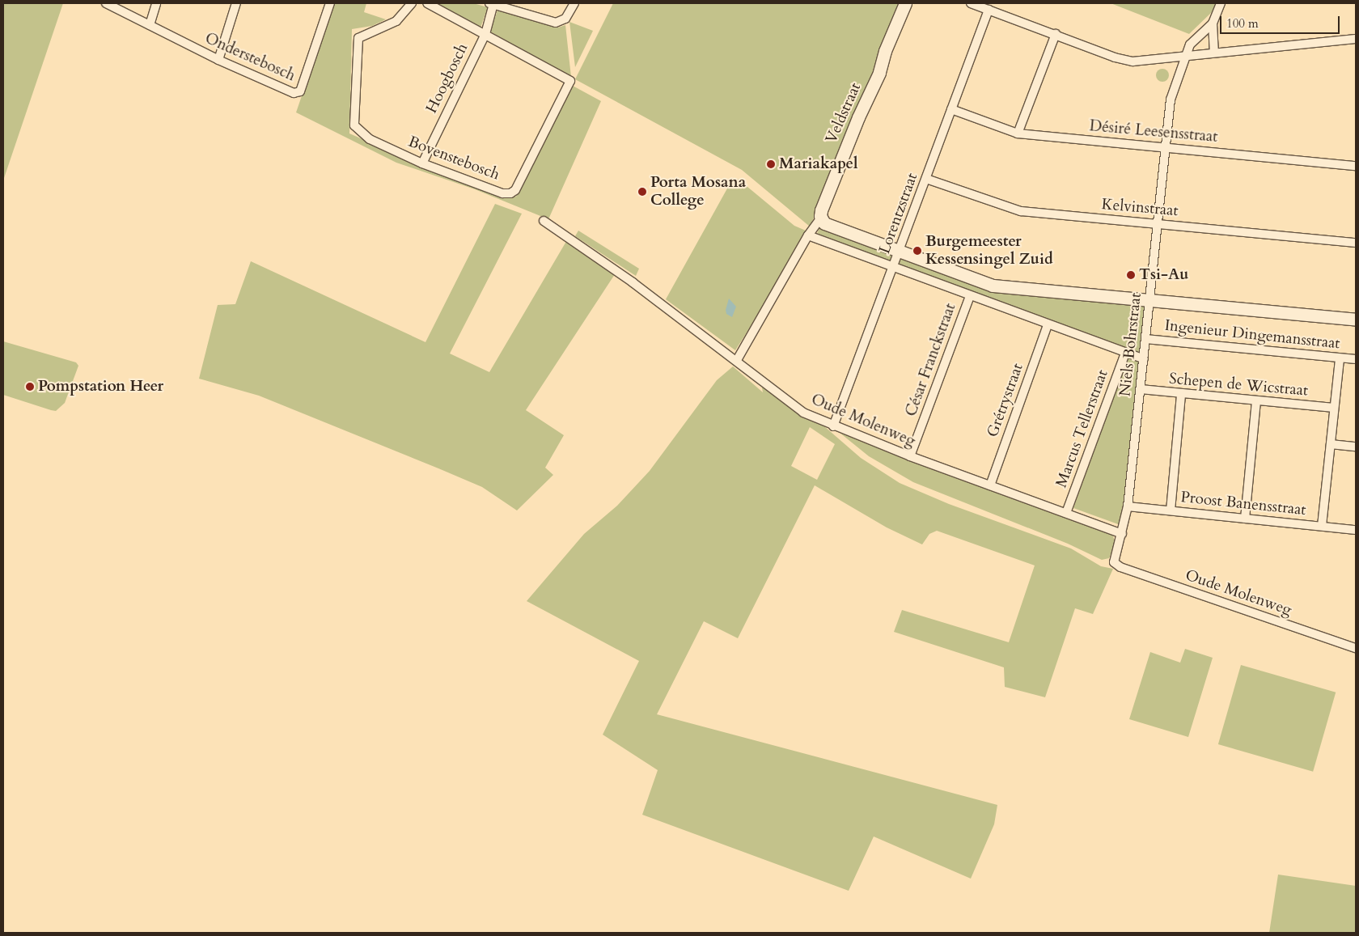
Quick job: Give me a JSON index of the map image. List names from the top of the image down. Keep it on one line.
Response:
{"streets":{"street":["Onderstebosch","Hoogbosch","Veldstraat","Désiré Leesensstraat","Bovenstebosch","Kelvinstraat","Lorentzstraat","Ingenieur Dingemansstraat","Niels Bohrstraat","César Franckstraat","Schepen de Wicstraat","Grétrystraat","Oude Molenweg","Marcus Tellerstraat","Proost Banensstraat"]},"crossings":[["Hoogbosch","Bovenstebosch"],["Veldstraat","Oude Molenweg"],["Désiré Leesensstraat","Lorentzstraat"],["Désiré Leesensstraat","Niels Bohrstraat"],["Kelvinstraat","Lorentzstraat"],["Kelvinstraat","Niels Bohrstraat"],["Lorentzstraat","Oude Molenweg"],["Ingenieur Dingemansstraat","Niels Bohrstraat"],["Niels Bohrstraat","Schepen de Wicstraat"],["Niels Bohrstraat","Oude Molenweg"],["Niels Bohrstraat","Proost Banensstraat"],["César Franckstraat","Oude Molenweg"],["Grétrystraat","Oude Molenweg"],["Oude Molenweg","Marcus Tellerstraat"]],"places":["Mariakapel","Porta Mosana College","Burgemeester Kessensingel Zuid","Tsi-Au","Pompstation Heer"],"scale_bar":"100 m"}
